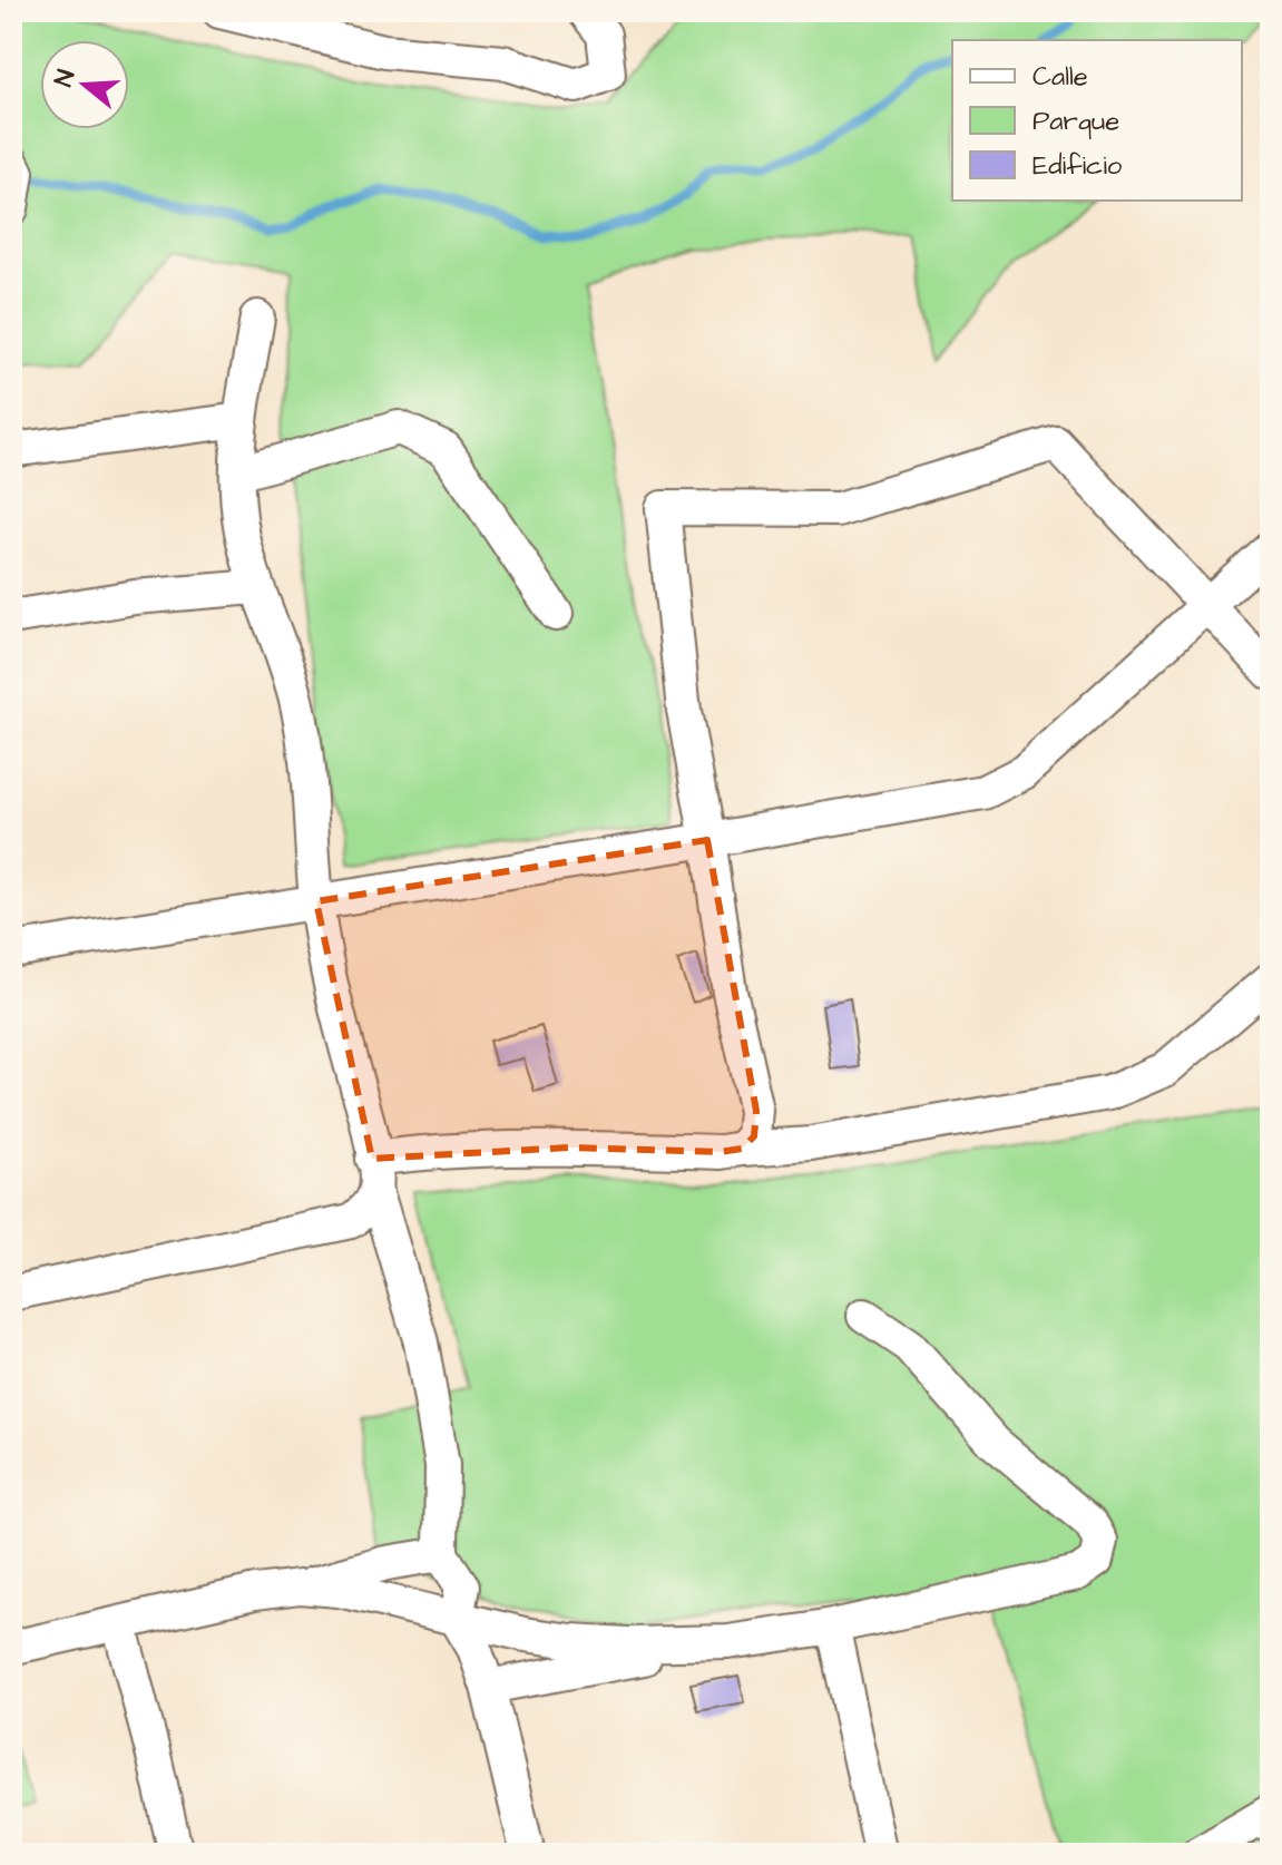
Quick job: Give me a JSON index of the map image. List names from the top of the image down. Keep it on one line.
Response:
{"legend":["Calle","Parque","Edificio"],"north":"left"}
